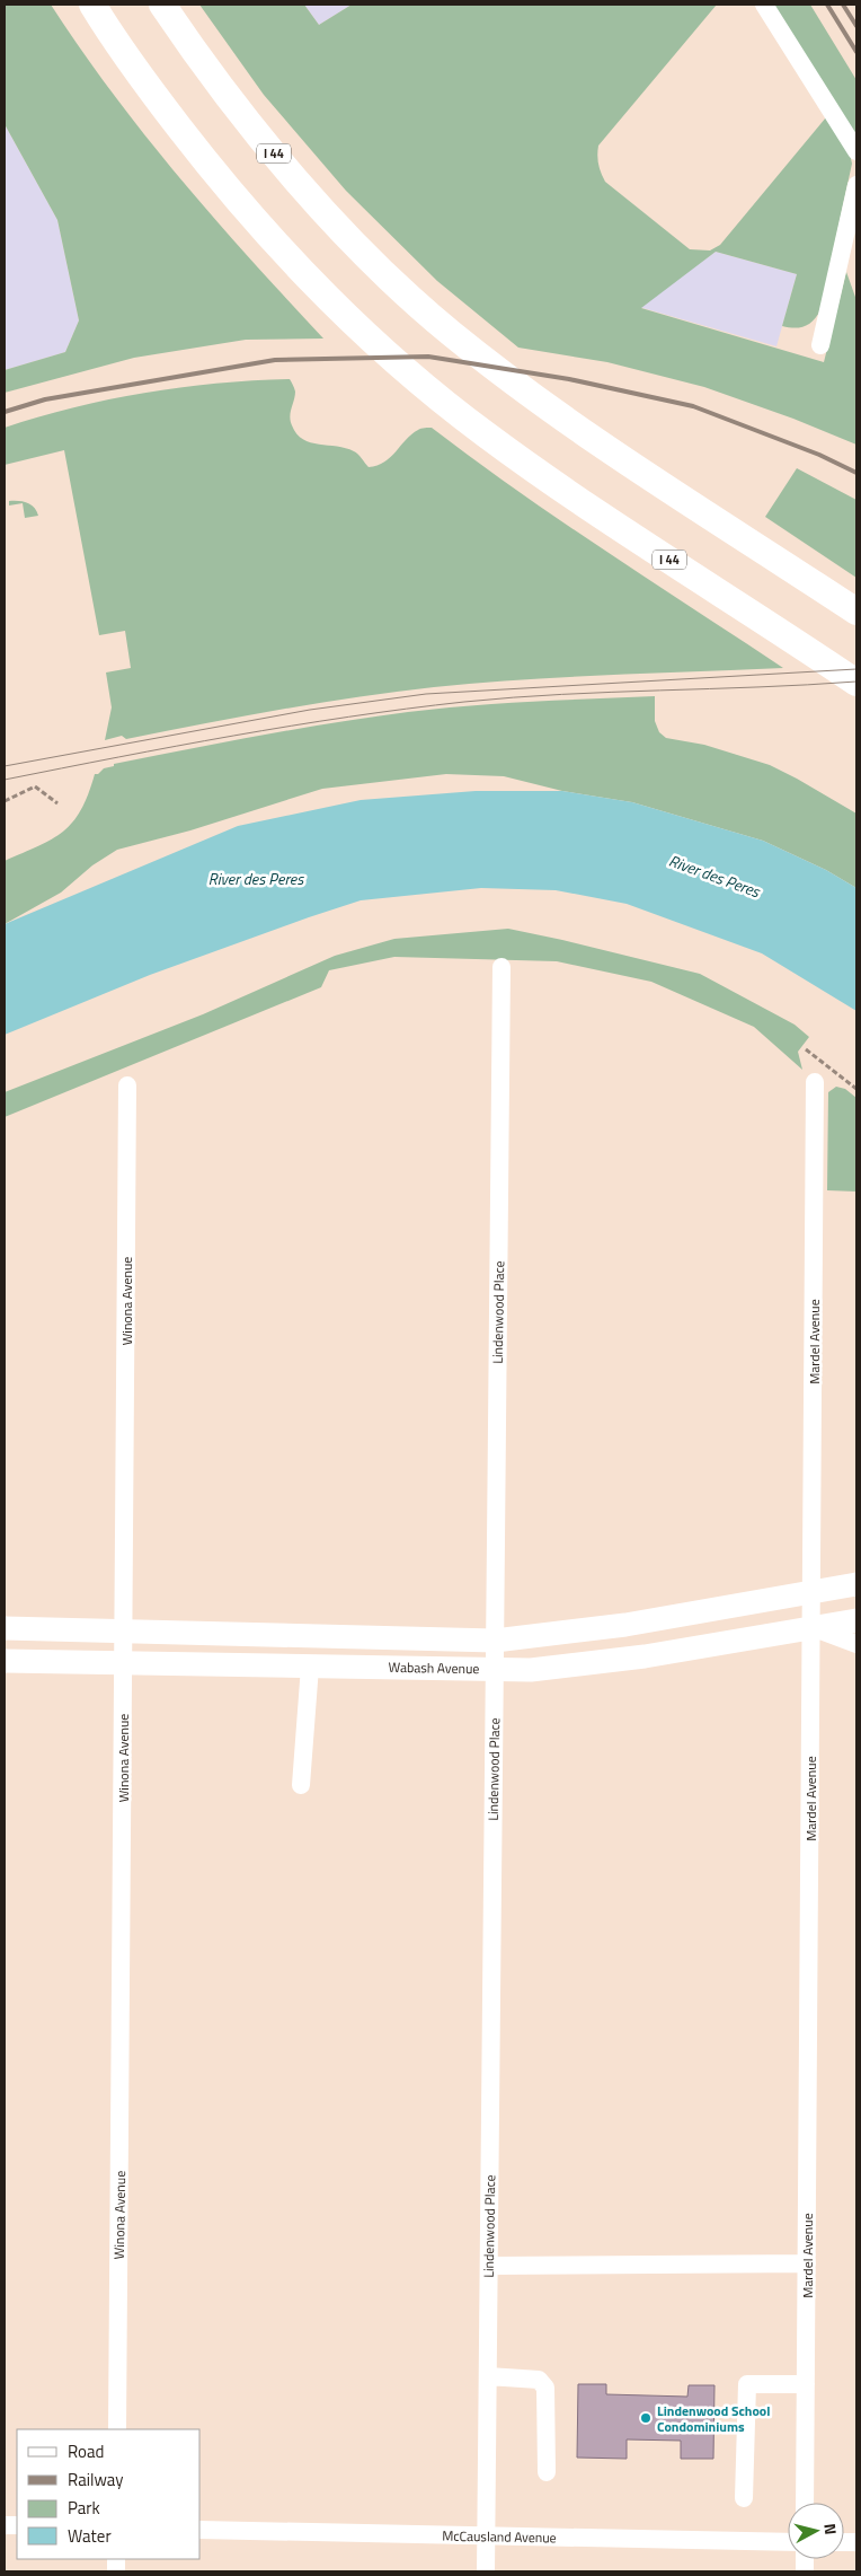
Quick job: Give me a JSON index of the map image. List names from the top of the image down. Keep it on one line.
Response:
{"streets":{"highway":["I 44"],"main road":["Wabash Avenue"],"street":["Winona Avenue","Lindenwood Place","Mardel Avenue","McCausland Avenue"]},"crossings":[["Winona Avenue","Wabash Avenue"],["Lindenwood Place","Wabash Avenue"],["Lindenwood Place","McCausland Avenue"],["Mardel Avenue","Wabash Avenue"]],"water":["River des Peres"],"places":["Lindenwood School Condominiums"],"legend":["Road","Railway","Park","Water"],"north":"right"}
